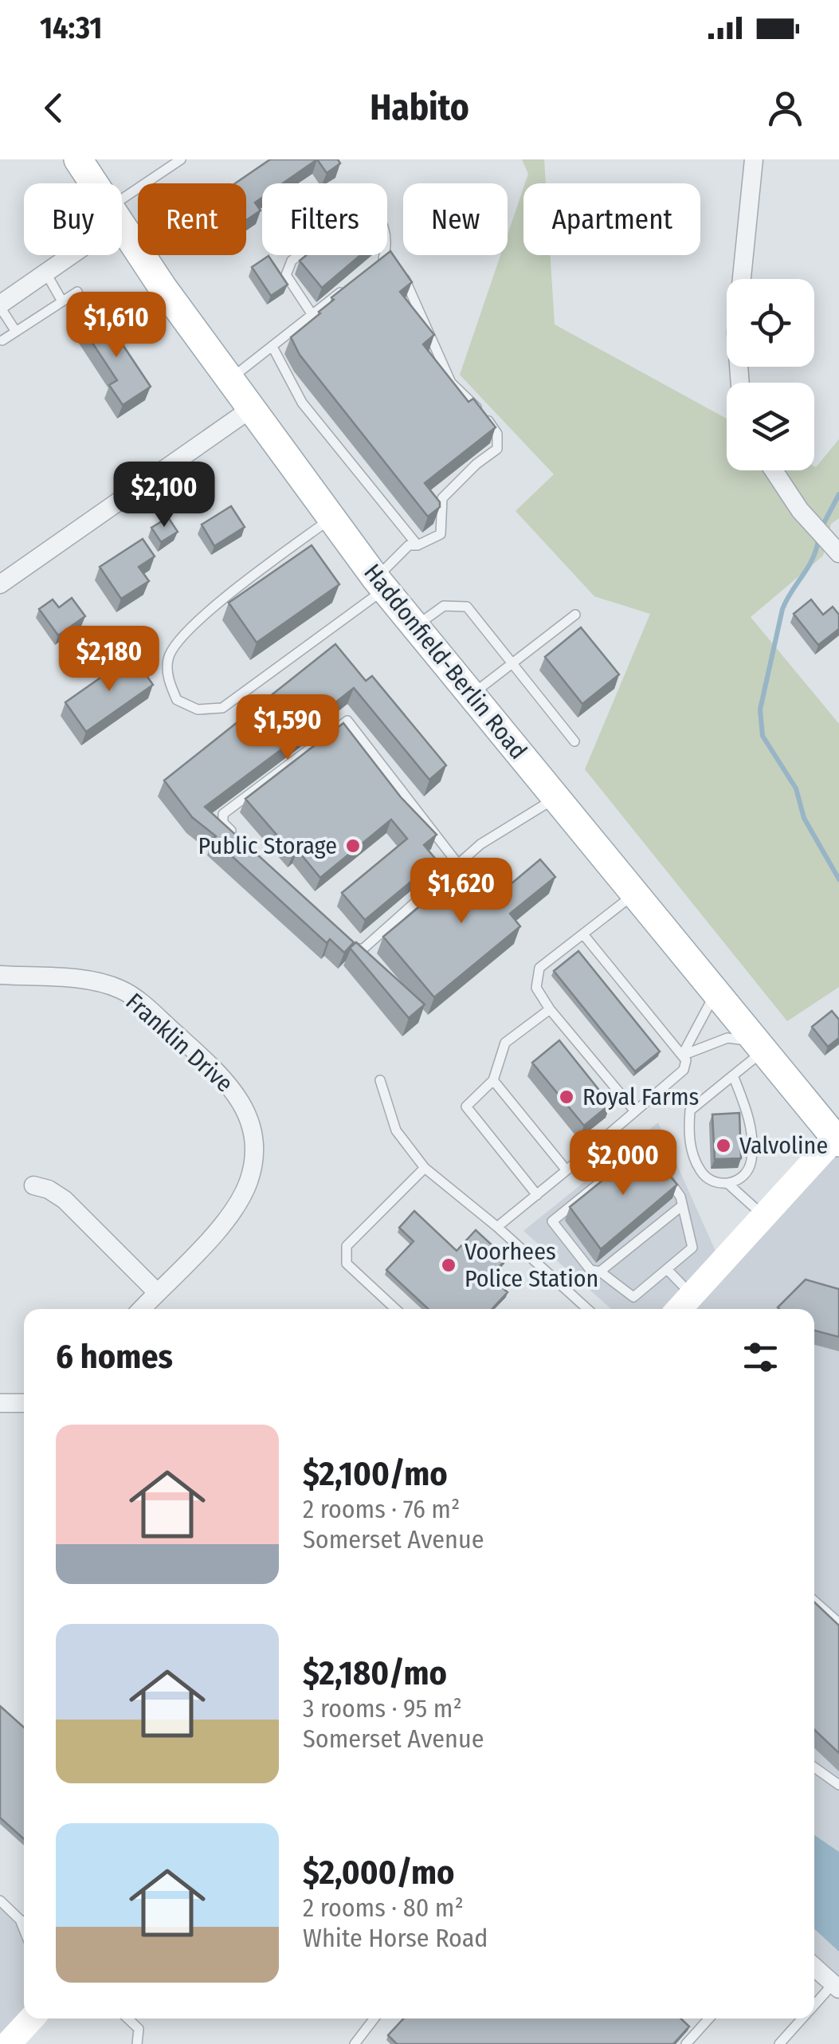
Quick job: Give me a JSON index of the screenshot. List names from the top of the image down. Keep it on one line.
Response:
{"streets":{"main road":["Haddonfield-Berlin Road"],"street":["Franklin Drive"]},"places":["Public Storage","Royal Farms","Valvoline","Voorhees Police Station"],"page":{"status":"14:31","header":"Habito","chip":["Buy","Rent","Filters","New","Apartment"],"price":["$1,610","$2,100","$2,180","$1,590","$1,620","$2,000"],"heading":"6 homes","list":[{"name":"$2,100/mo","note":"2 rooms · 76 m² · Somerset Avenue"},{"name":"$2,180/mo","note":"3 rooms · 95 m² · Somerset Avenue"},{"name":"$2,000/mo","note":"2 rooms · 80 m² · White Horse Road"}]}}
